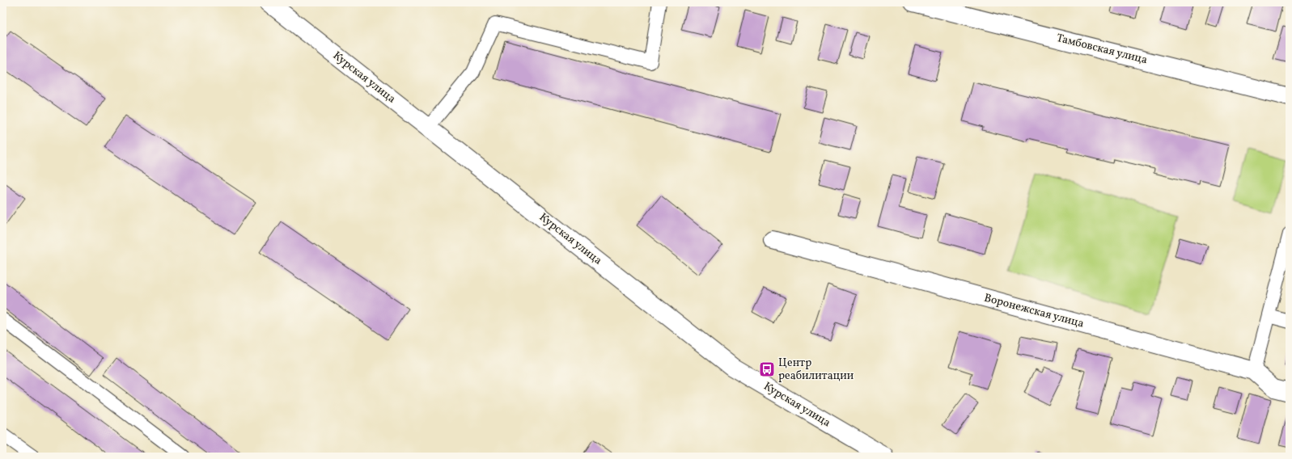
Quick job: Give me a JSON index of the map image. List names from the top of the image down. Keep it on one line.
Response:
{"streets":{"street":["Тамбовская улица","Курская улица","Воронежская улица"]},"places":{"bus stop":["Центр реабилитации"]}}
